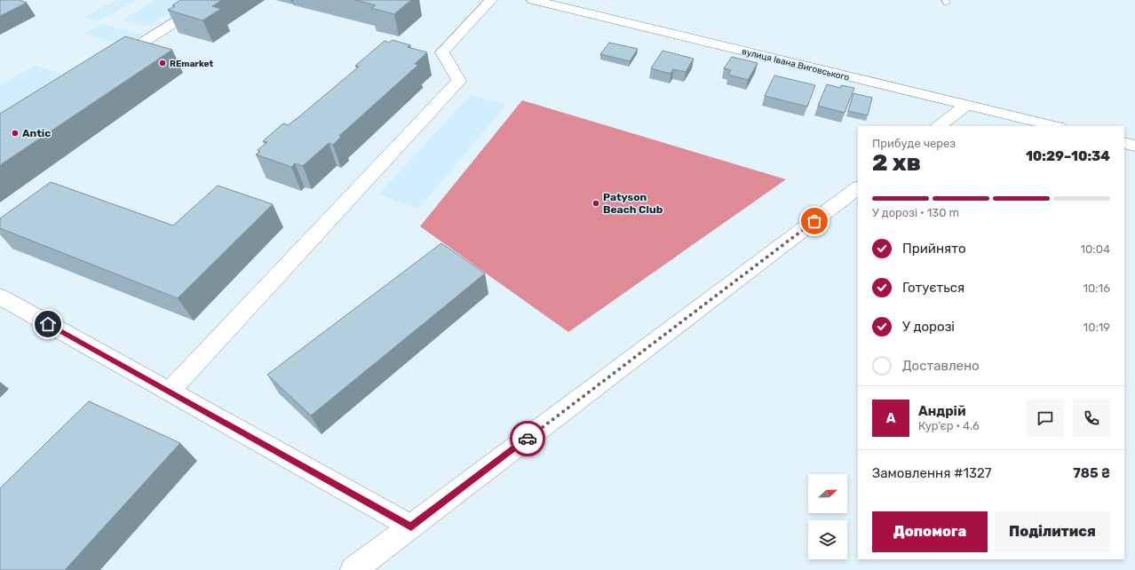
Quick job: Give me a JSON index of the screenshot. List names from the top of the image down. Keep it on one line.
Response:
{"streets":{"street":["вулиця Івана Виговського"]},"places":["REmarket","Antic","Patyson Beach Club"],"north":"right","page":{"heading":["2 хв","Прибуде через","10:29–10:34"],"panel":["Андрій","Кур’єр · 4.6","Замовлення #1327","785 ₴"],"bar":"У дорозі · 130 m","list":[["Прийнято","10:04"],["Готується","10:16"],["У дорозі","10:19"],"Доставлено"],"round":"А","buttons":["Допомога","Поділитися"]}}
